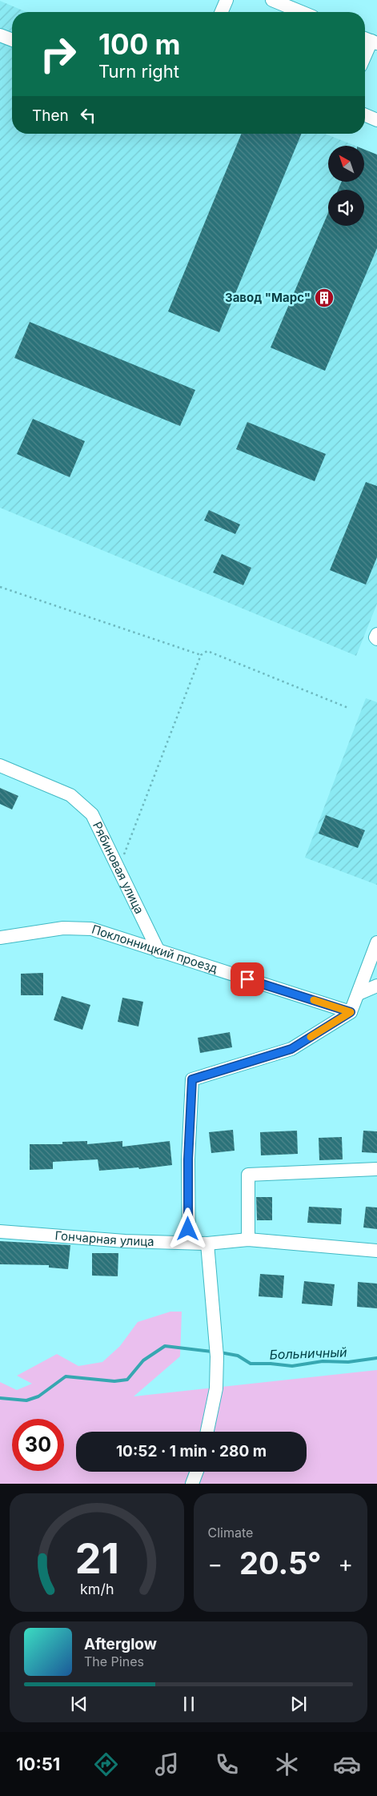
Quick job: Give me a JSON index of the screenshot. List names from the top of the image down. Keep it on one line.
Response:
{"streets":{"street":["Рябиновая улица","Поклонницкий проезд","Гончарная улица"]},"crossings":[["Рябиновая улица","Поклонницкий проезд"]],"water":["Больничный"],"places":{"building":["Завод \"Марс\""]},"north":"top left","page":{"turn":["100 m","Turn right"],"then":"Then","limit":"30","trip":"10:52 · 1 min · 280 m","tile":"Climate","heat":["−","20.5°","+"],"song":["Afterglow","The Pines"],"tabs":"10:51","gauge":["21","km/h"]}}
